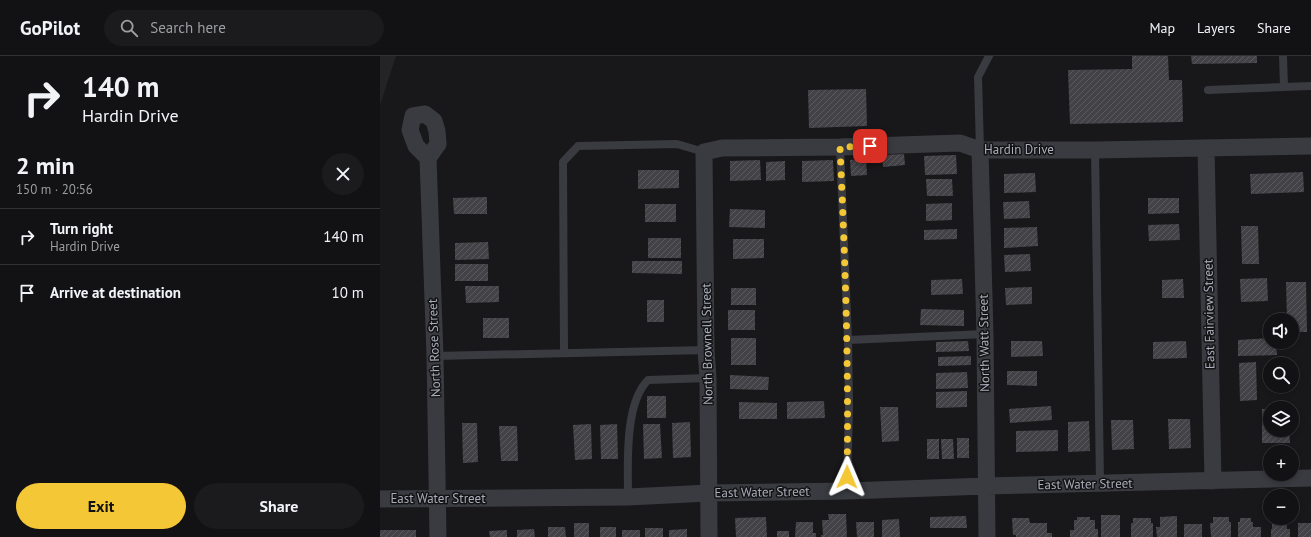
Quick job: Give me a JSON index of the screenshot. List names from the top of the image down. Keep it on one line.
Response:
{"streets":{"street":["Hardin Drive","East Fairview Street","North Watt Street","North Brownell Street","North Rose Street","East Water Street"]},"crossings":[["Hardin Drive","East Fairview Street"],["Hardin Drive","North Watt Street"],["Hardin Drive","North Brownell Street"],["East Fairview Street","East Water Street"],["North Watt Street","East Water Street"],["North Brownell Street","East Water Street"],["North Rose Street","East Water Street"]],"page":{"header":"GoPilot","search":"Search here","nav":["Map","Layers","Share"],"turn":["140 m","Hardin Drive"],"heading":["2 min","150 m · 20:56"],"list":[{"name":"Turn right","note":"Hardin Drive","value":"140 m"},{"name":"Arrive at destination","value":"10 m"}],"map_buttons":["+","−"],"buttons":["Exit","Share"]}}
